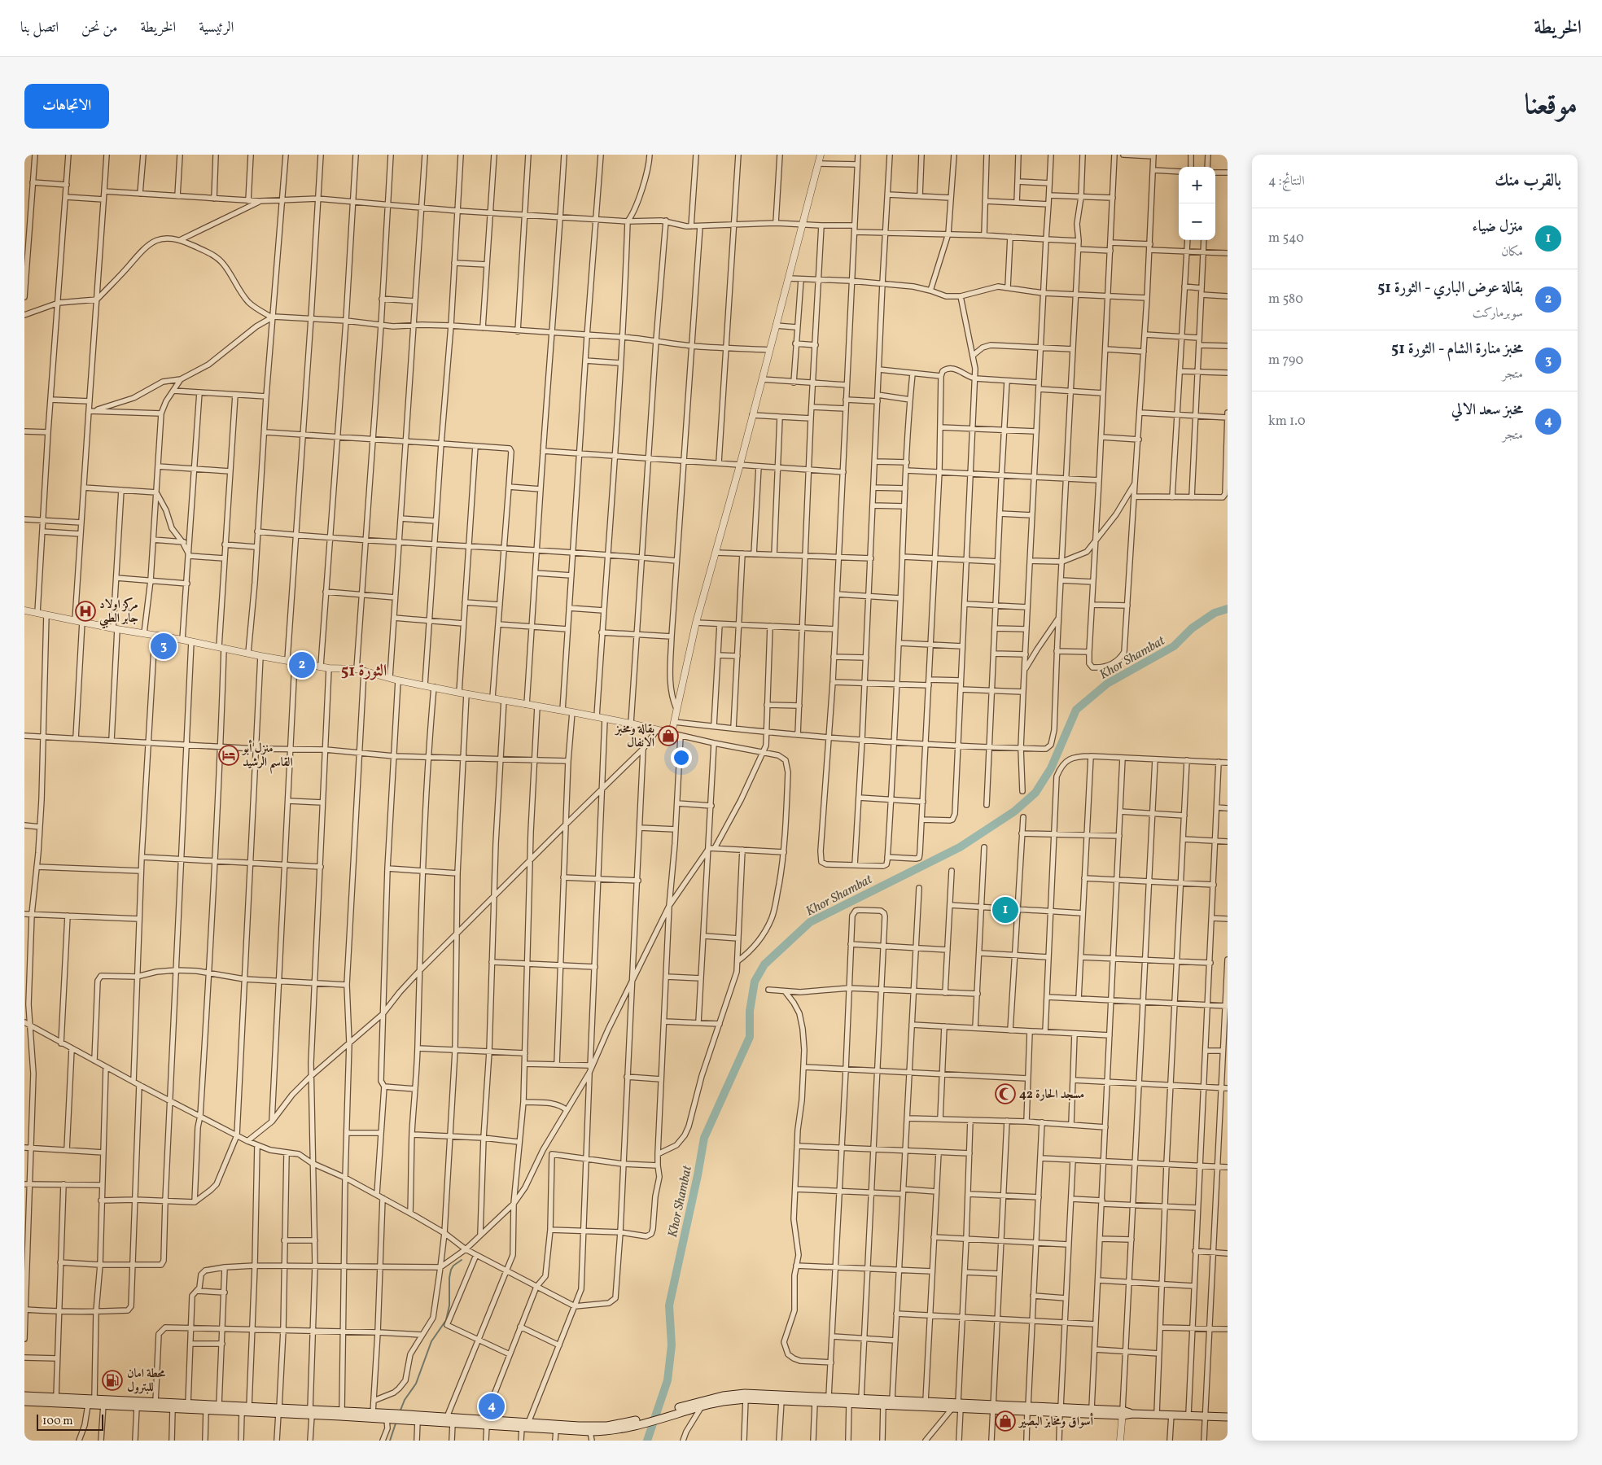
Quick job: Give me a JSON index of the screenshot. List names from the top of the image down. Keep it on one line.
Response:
{"districts":["الثورة 51"],"water":["Khor Shambat"],"places":{"hospital":["مركز اولاد جابر الطبي"],"shop":["بقالة ومخبز الانفال","أسواق ومخابز البصير"],"hotel":["منزل أبو القاسم الرشيد"],"mosque":["مسجد الحارة 42"],"fuel station":["محطة امان للبترول"]},"scale_bar":"100 m","page":{"header":"الخريطة","nav":["الرئيسية","الخريطة","من نحن","اتصل بنا"],"title":"موقعنا","buttons":"الاتجاهات","heading":["بالقرب منك","النتائج: 4"],"map_buttons":["+","−"],"list":[{"mark":"1","name":"منزل ضياء","note":"مكان","value":"540 m"},{"mark":"2","name":"بقالة عوض الباري - الثورة 51","note":"سوبرماركت","value":"580 m"},{"mark":"3","name":"مخبز منارة الشام - الثورة 51","note":"متجر","value":"790 m"},{"mark":"4","name":"مخبز سعد الالي","note":"متجر","value":"1.0 km"}],"pins":["3","2","1","4"],"scale":"100 m"}}
